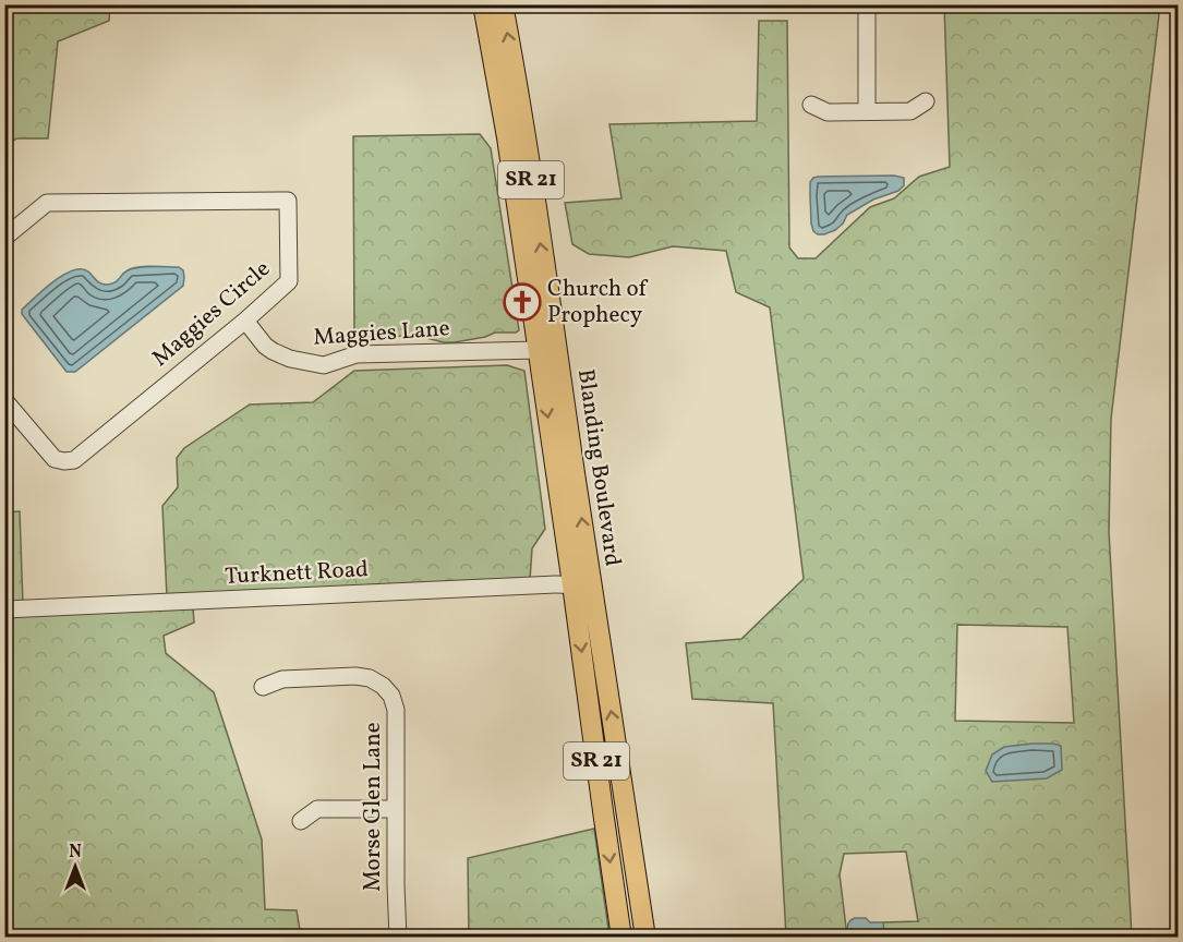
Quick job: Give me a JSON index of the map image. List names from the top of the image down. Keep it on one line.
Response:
{"streets":{"main road":["SR 21","Blanding Boulevard"],"street":["Maggies Circle","Maggies Lane","Turknett Road","Morse Glen Lane"]},"crossings":[["Maggies Circle","Maggies Lane"],["Maggies Lane","Blanding Boulevard"],["Blanding Boulevard","Turknett Road"]],"places":{"church":["Church of Prophecy"]},"north":"top"}
